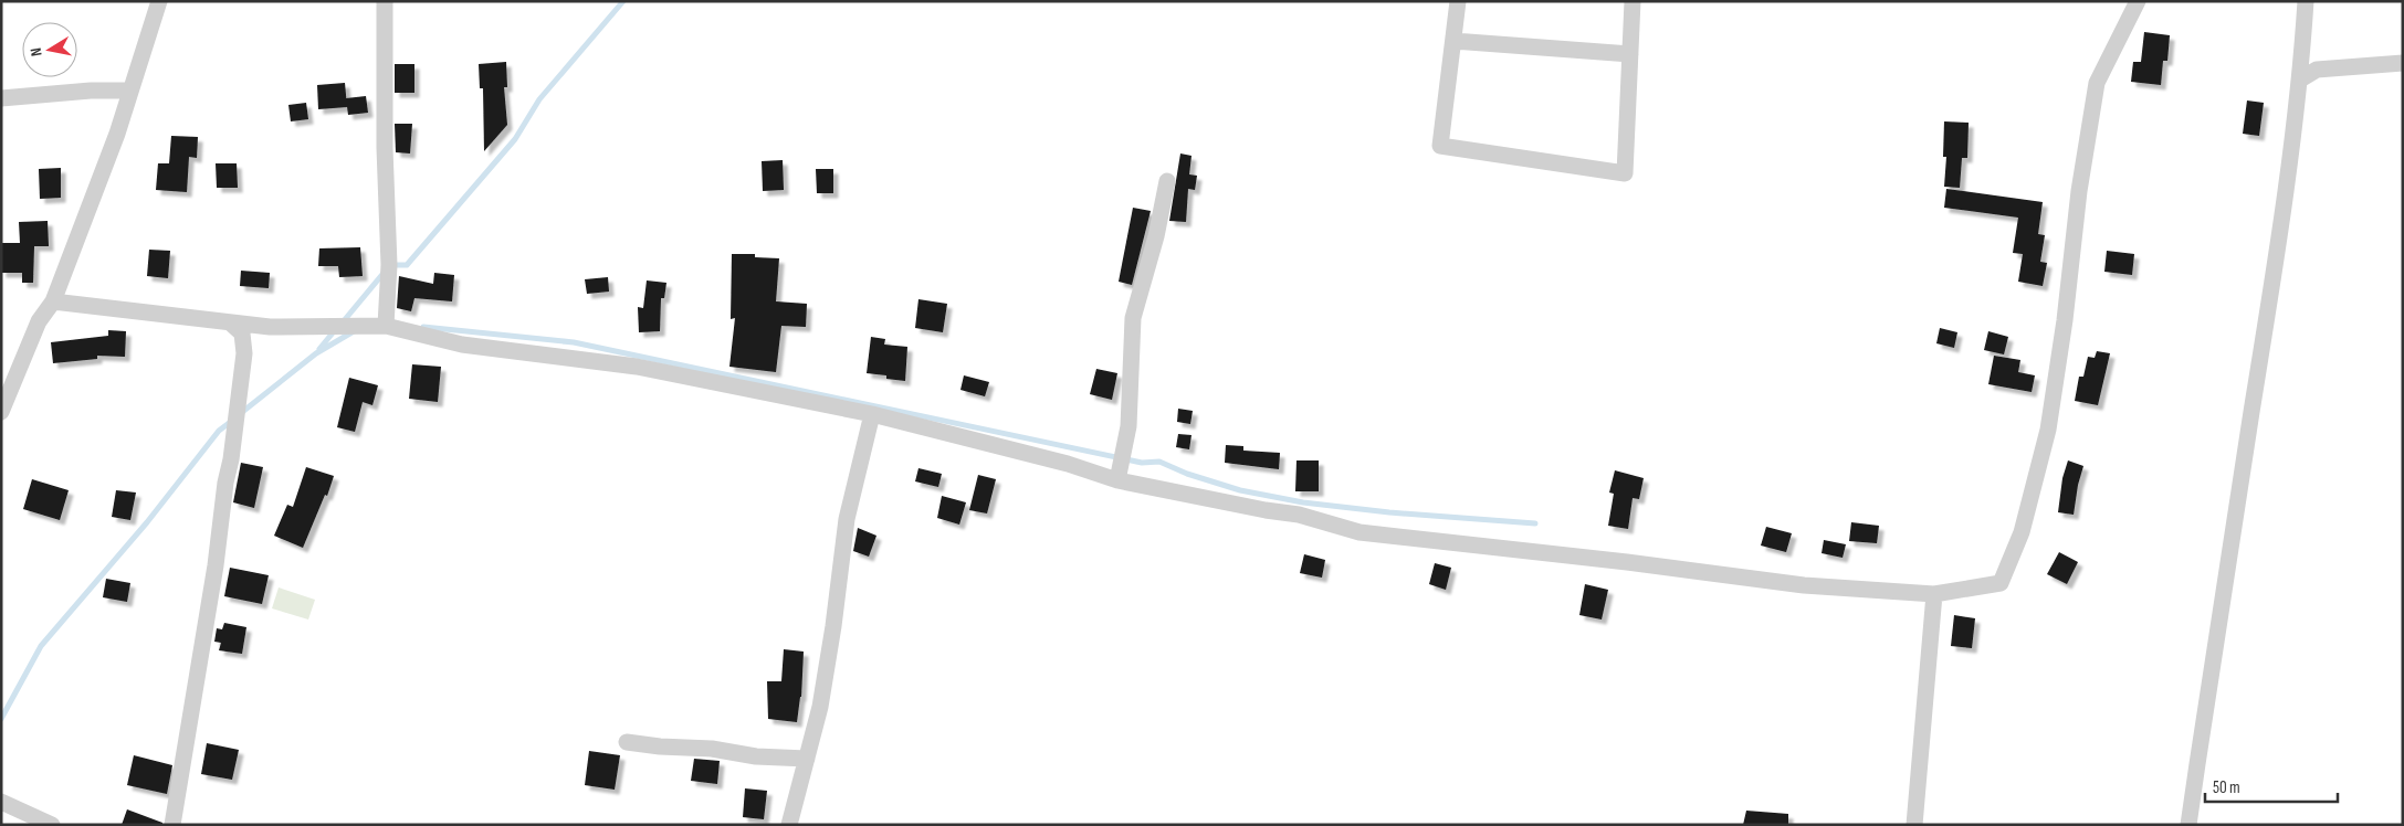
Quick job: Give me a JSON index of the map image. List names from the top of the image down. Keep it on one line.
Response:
{"scale_bar":"50 m","north":"left"}
